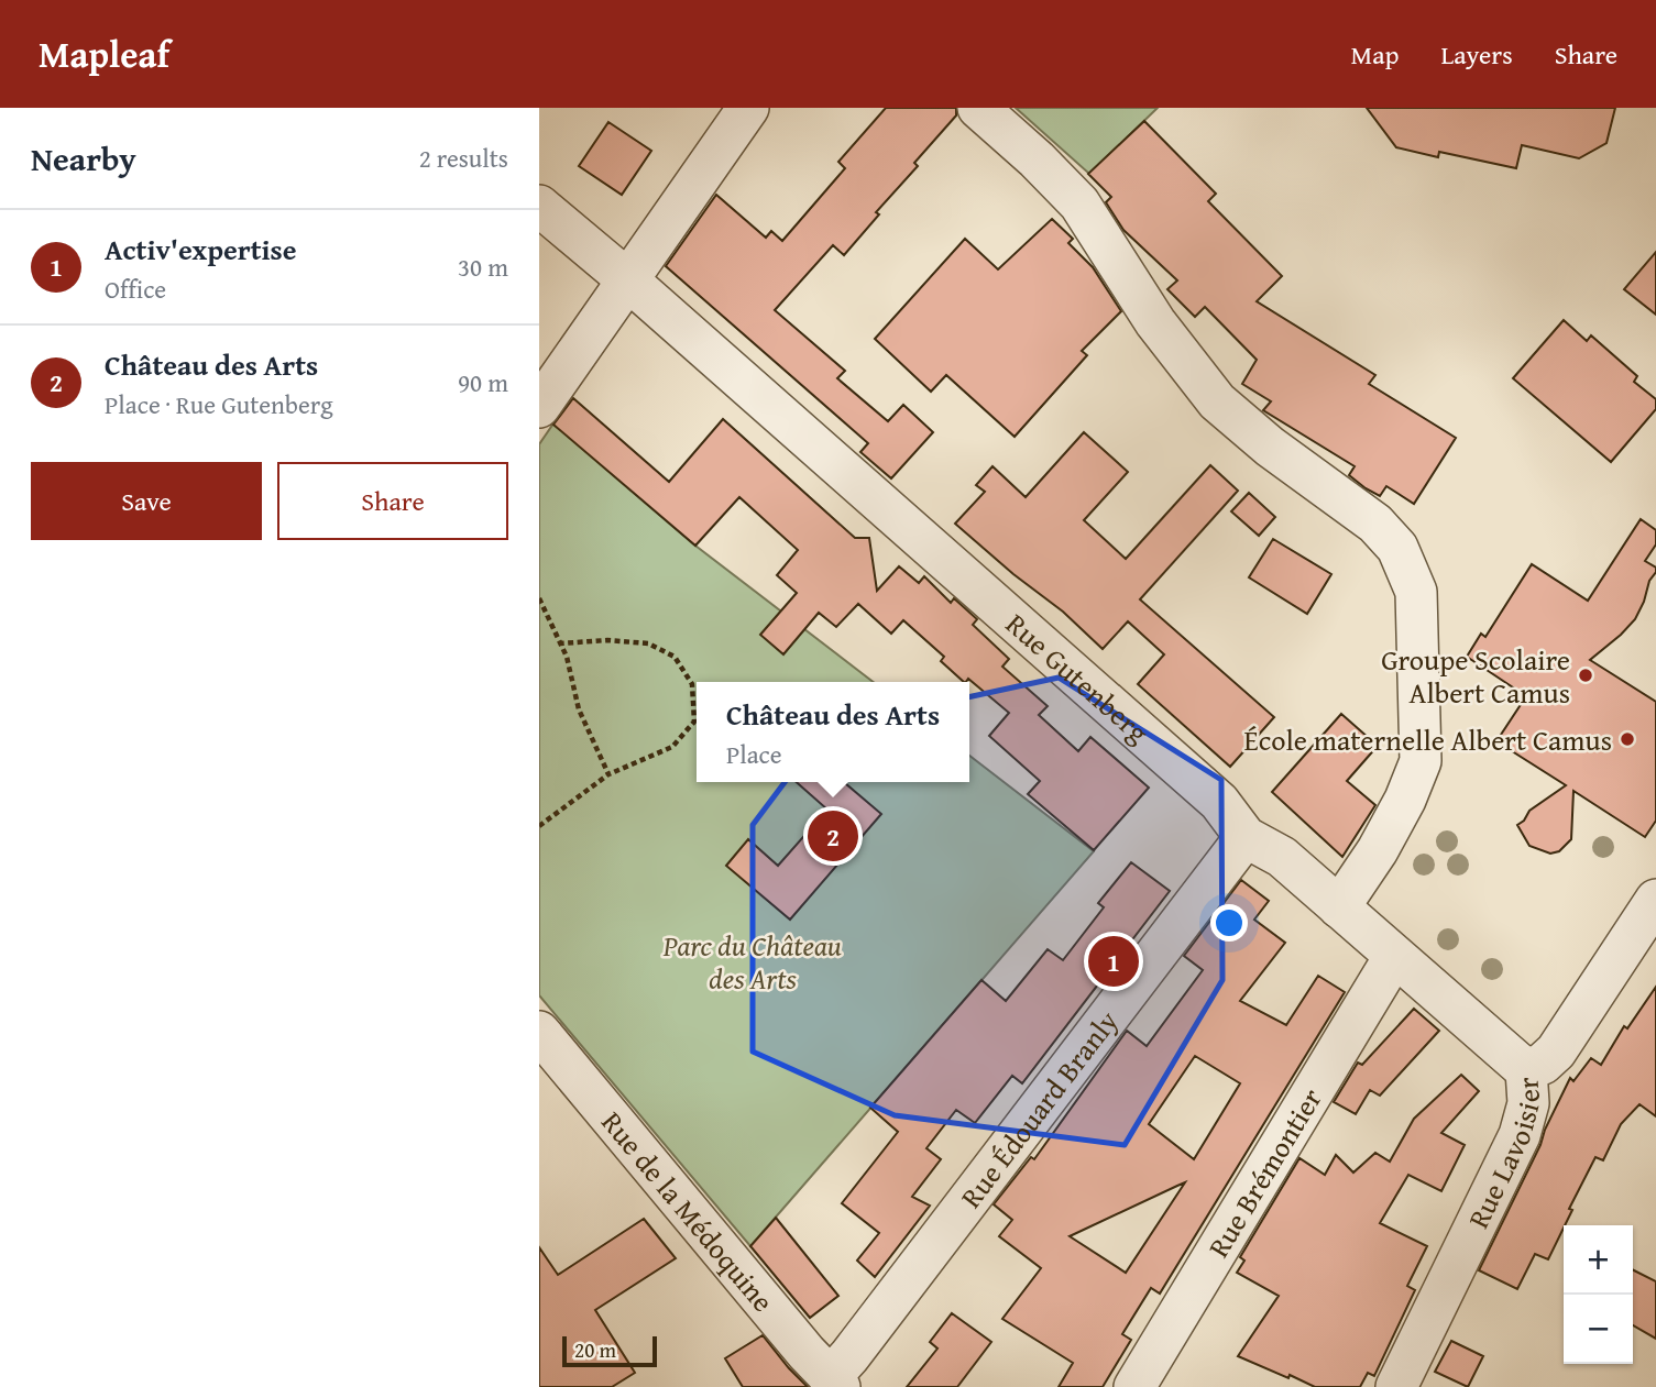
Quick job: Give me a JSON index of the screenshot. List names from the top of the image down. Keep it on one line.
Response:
{"streets":{"street":["Rue Gutenberg","Rue Édouard Branly","Rue Lavoisier","Rue Brémontier","Rue de la Médoquine"]},"crossings":[["Rue Gutenberg","Rue Édouard Branly"],["Rue Gutenberg","Rue Lavoisier"],["Rue Gutenberg","Rue Brémontier"],["Rue Édouard Branly","Rue de la Médoquine"]],"parks":["Parc du Château des Arts"],"places":["Groupe Scolaire Albert Camus","École maternelle Albert Camus"],"scale_bar":"20 m","page":{"header":"Mapleaf","nav":["Map","Layers","Share"],"heading":["Nearby","2 results"],"list":[{"mark":"1","name":"Activ'expertise","note":"Office","value":"30 m"},{"mark":"2","name":"Château des Arts","note":"Place · Rue Gutenberg","value":"90 m"}],"buttons":["Save","Share"],"popup":["Château des Arts","Place"],"pins":["2","1"],"map_buttons":["+","−"],"scale":"20 m"}}
